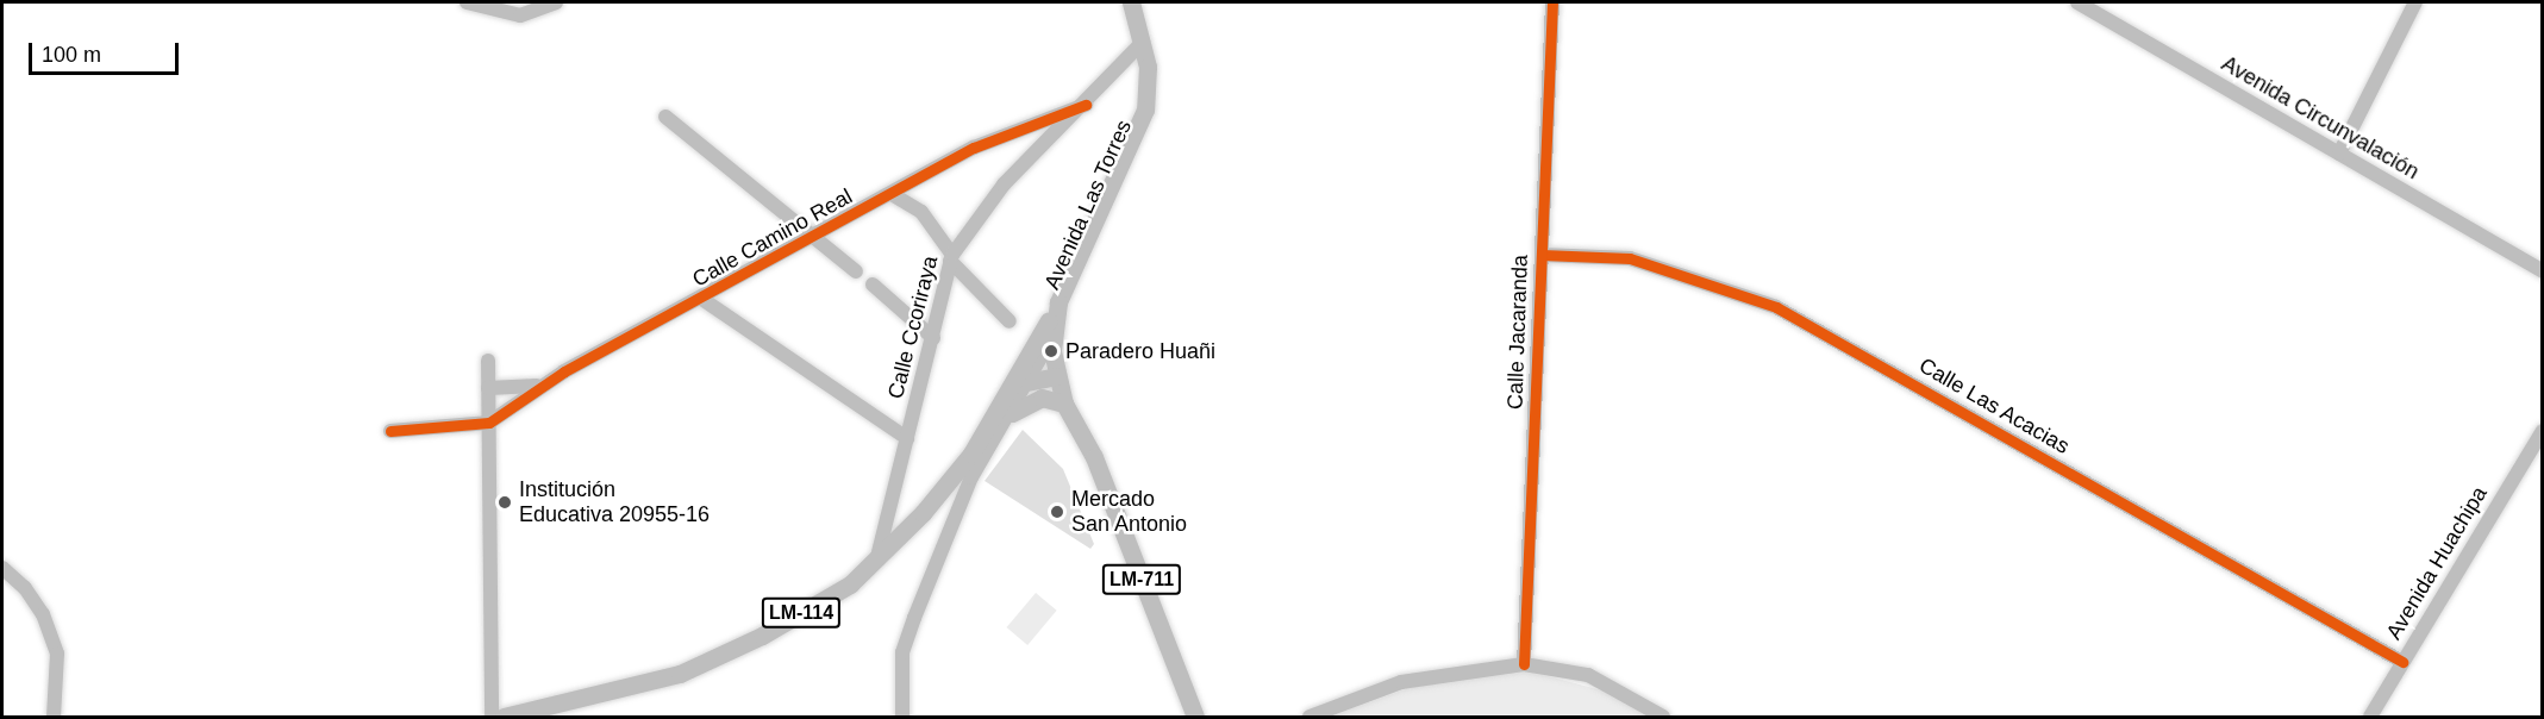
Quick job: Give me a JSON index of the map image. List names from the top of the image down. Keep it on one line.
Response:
{"streets":{"main road":["Avenida Las Torres","LM-711","LM-114"],"street":["Avenida Circunvalación","Calle Camino Real","Calle Ccoriraya","Calle Jacaranda","Calle Las Acacias","Avenida Huachipa"]},"crossings":[["Avenida Las Torres","Calle Ccoriraya"],["Avenida Las Torres","LM-114"],["Calle Camino Real","Calle Ccoriraya"],["Calle Ccoriraya","LM-114"],["Calle Jacaranda","Calle Las Acacias"],["Calle Las Acacias","Avenida Huachipa"]],"places":["Paradero Huañi","Institución Educativa 20955-16","Mercado San Antonio"],"scale_bar":"100 m"}
